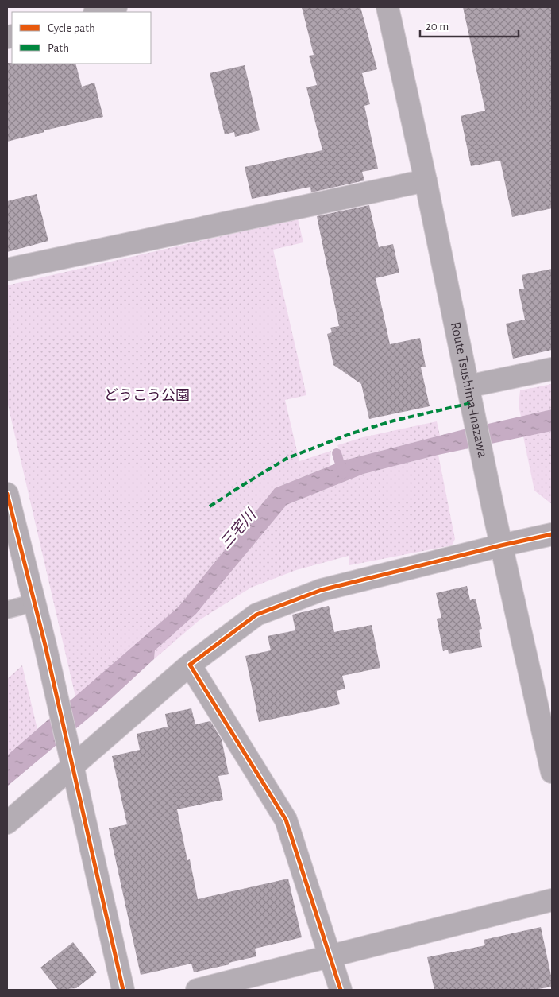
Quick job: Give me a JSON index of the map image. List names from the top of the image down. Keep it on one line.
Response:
{"streets":{"street":["Route Tsushima-Inazawa"]},"water":["三宅川"],"parks":["どうこう公園"],"legend":["Cycle path","Path"],"scale_bar":"20 m"}
